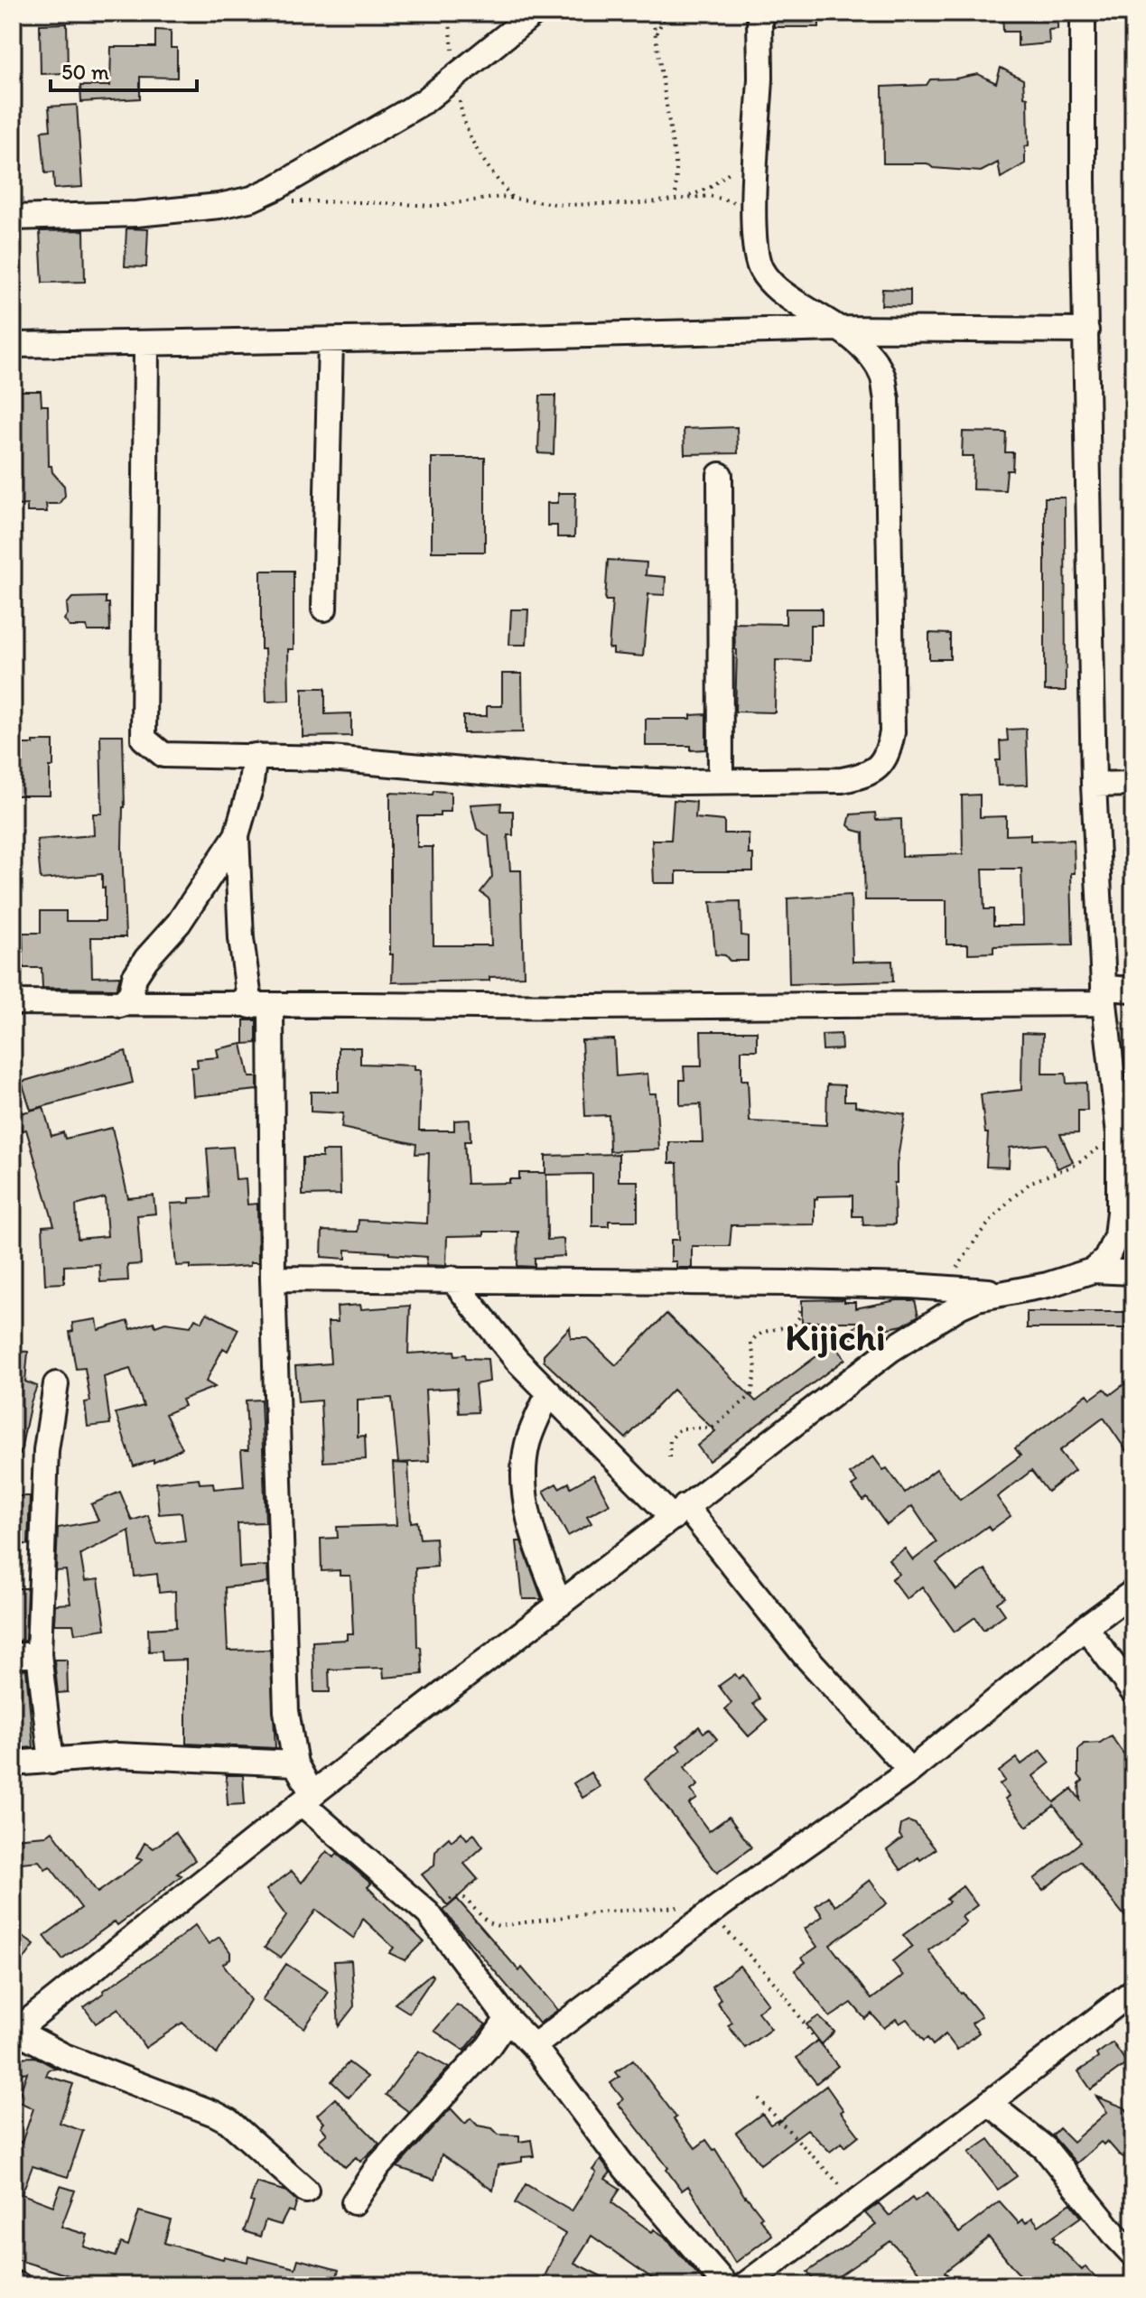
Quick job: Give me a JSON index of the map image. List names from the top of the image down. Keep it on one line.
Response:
{"districts":["Kijichi"],"scale_bar":"50 m"}
